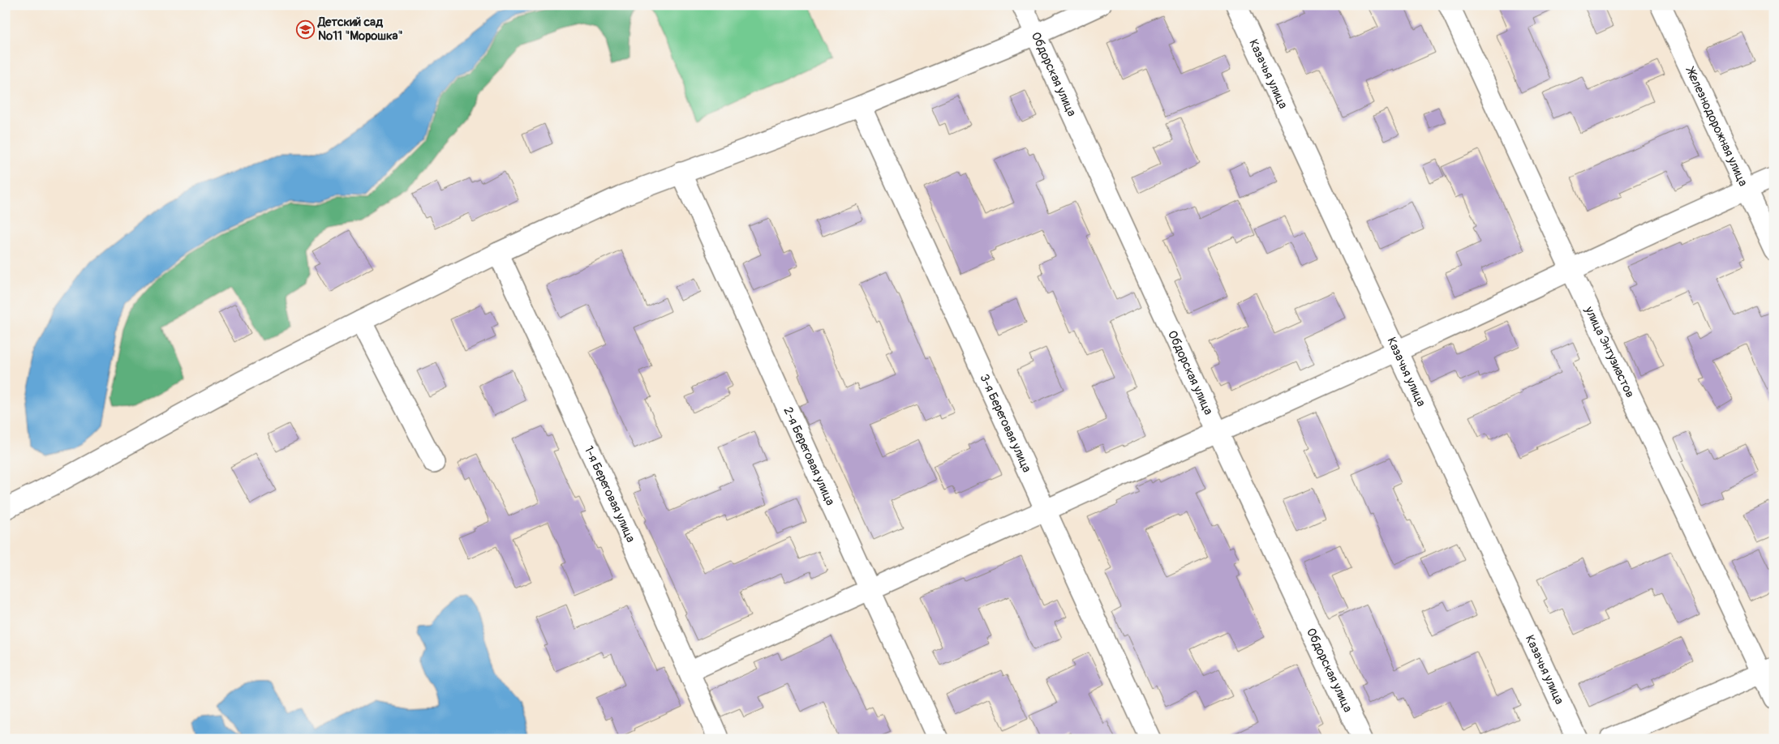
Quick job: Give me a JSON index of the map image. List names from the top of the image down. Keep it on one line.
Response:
{"streets":{"street":["Обдорская улица","Казачья улица","Железнодорожная улица","улица Энтузиастов","3-я Береговая улица","2-я Береговая улица","1-я Береговая улица"]},"places":{"school or university":["Детский сад №11 \"Морошка\""]}}
